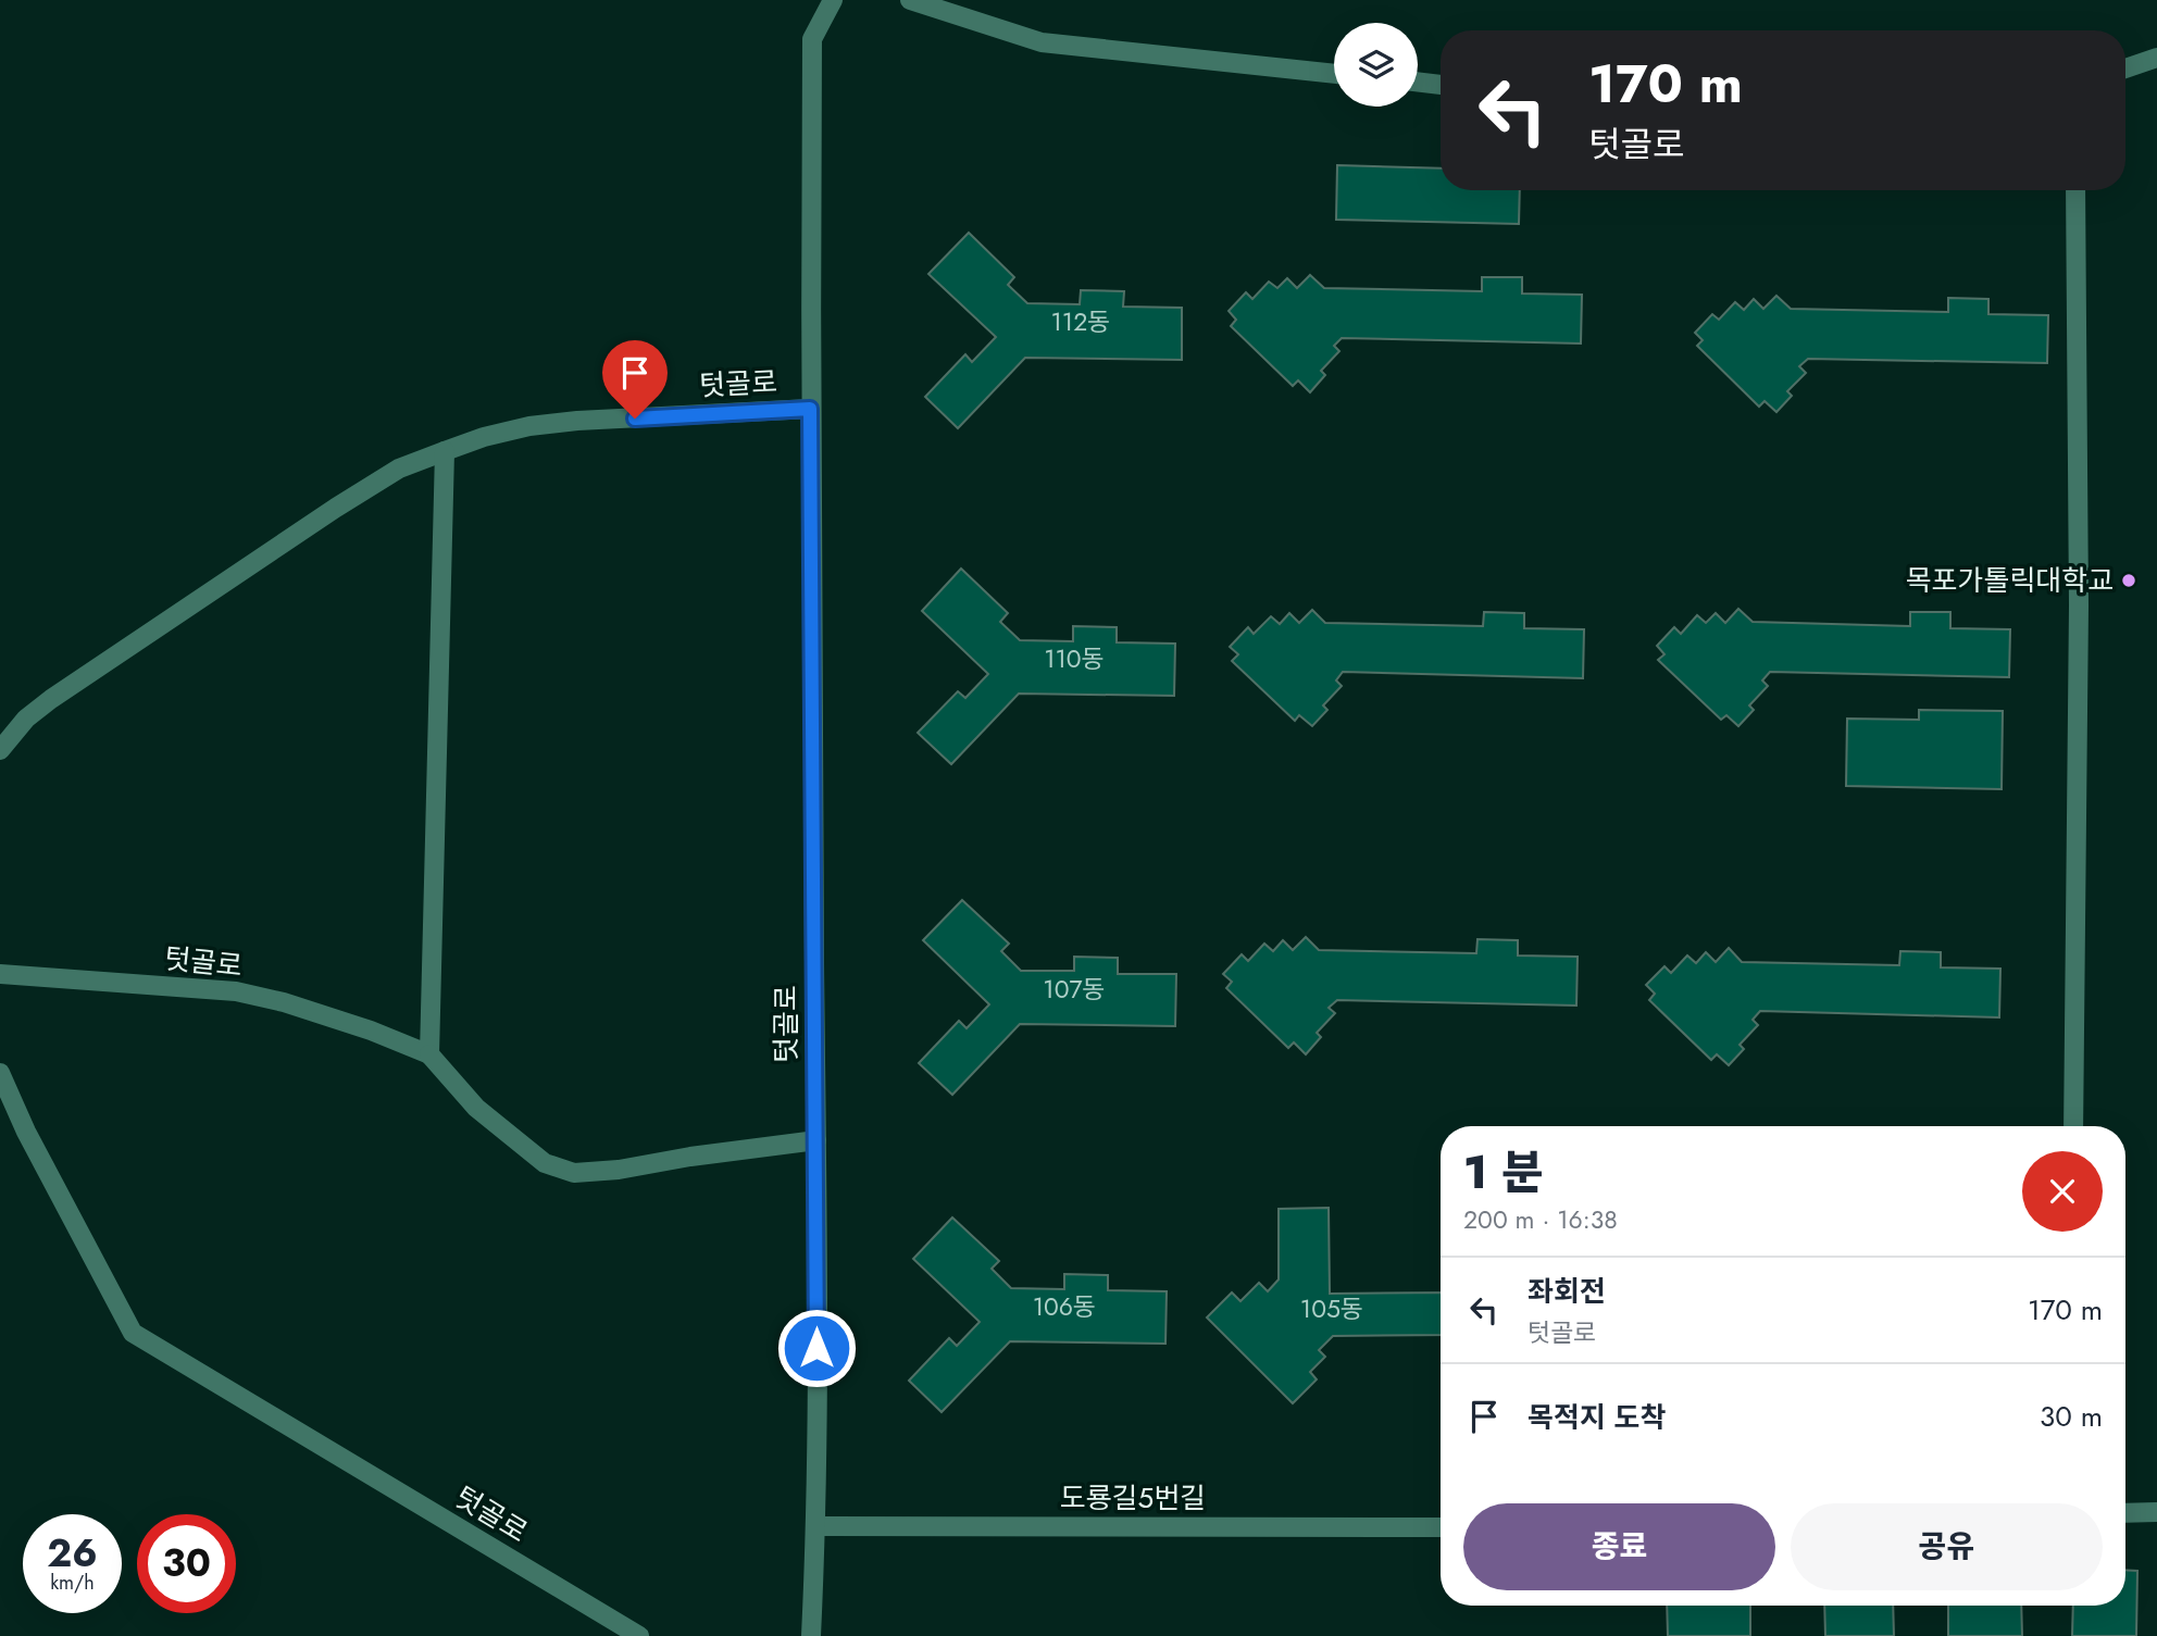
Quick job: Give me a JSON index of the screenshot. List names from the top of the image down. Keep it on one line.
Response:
{"streets":{"street":["텃골로","도룡길5번길"]},"crossings":[["텃골로","도룡길5번길"]],"places":["목포가톨릭대학교"],"house_numbers":["112동","110동","107동","106동","105동"],"page":{"turn":["170 m","텃골로"],"heading":["1 분","200 m · 16:38"],"list":[{"name":"좌회전","note":"텃골로","value":"170 m"},{"name":"목적지 도착","value":"30 m"}],"buttons":["종료","공유"],"speed":"26 km/h","limit":"30"}}
